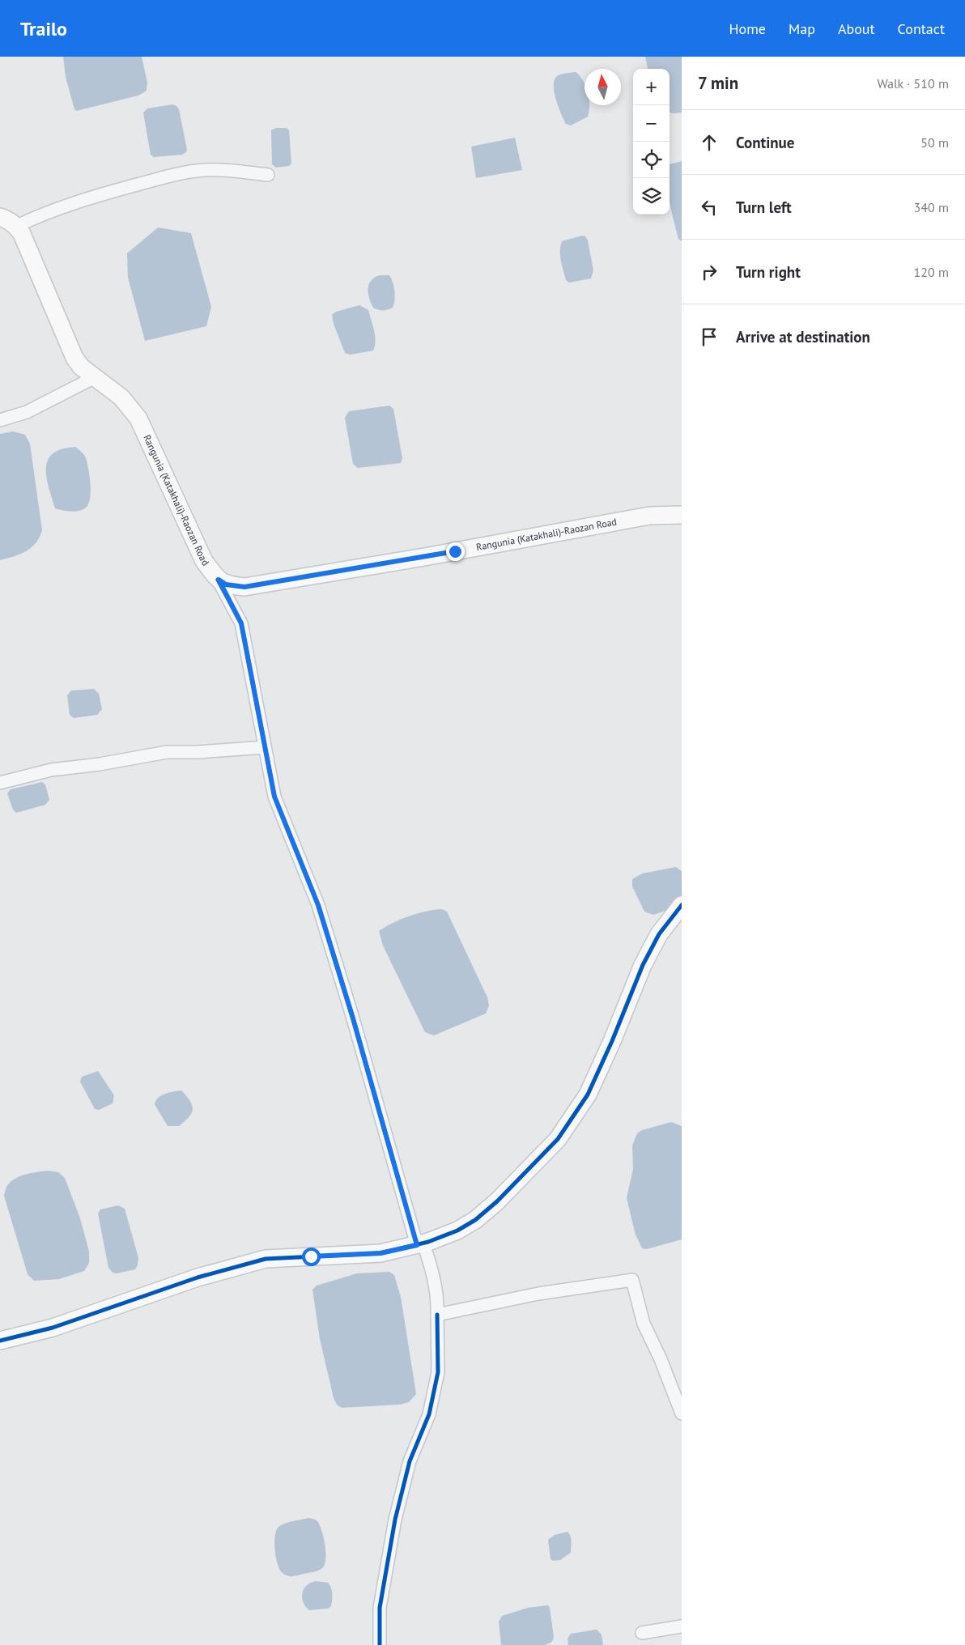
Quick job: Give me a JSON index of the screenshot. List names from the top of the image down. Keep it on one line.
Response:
{"streets":{"main road":["Rangunia (Katakhali)-Raozan Road"]},"north":"top","page":{"header":"Trailo","nav":["Home","Map","About","Contact"],"heading":["7 min","Walk · 510 m"],"map_buttons":["+","−"],"list":[["Continue","50 m"],["Turn left","340 m"],["Turn right","120 m"],"Arrive at destination"]}}
